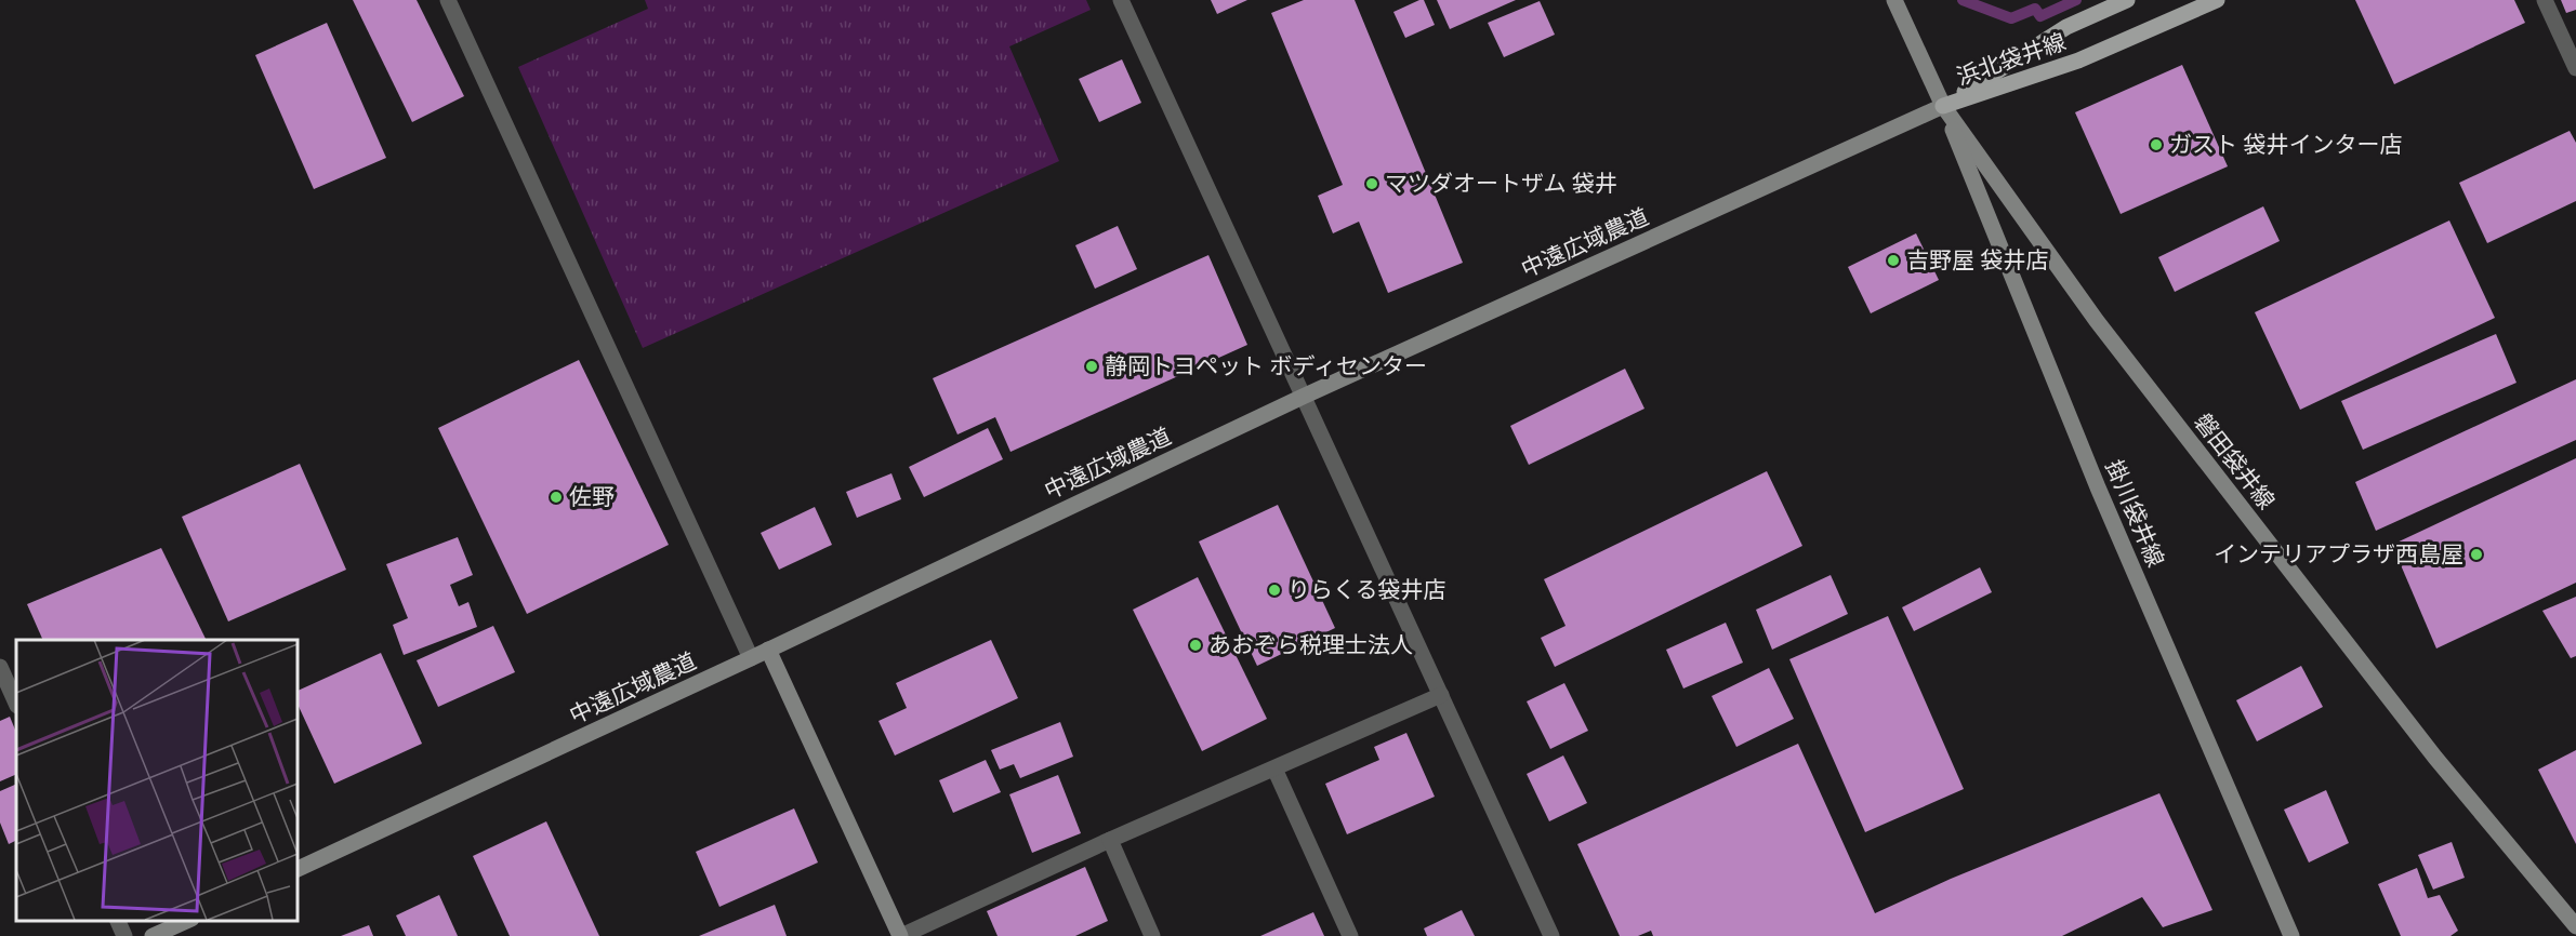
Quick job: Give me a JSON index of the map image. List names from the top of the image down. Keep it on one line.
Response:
{"streets":{"main road":["浜北袋井線"],"street":["中遠広域農道","磐田袋井線","掛川袋井線"]},"crossings":[["浜北袋井線","中遠広域農道"],["浜北袋井線","磐田袋井線"],["浜北袋井線","掛川袋井線"],["中遠広域農道","磐田袋井線"],["中遠広域農道","掛川袋井線"],["磐田袋井線","掛川袋井線"]],"places":["ガスト 袋井インター店","マツダオートザム 袋井","吉野屋 袋井店","静岡トヨペット ボディセンター","佐野","インテリアプラザ西島屋","りらくる袋井店","あおぞら税理士法人"]}
